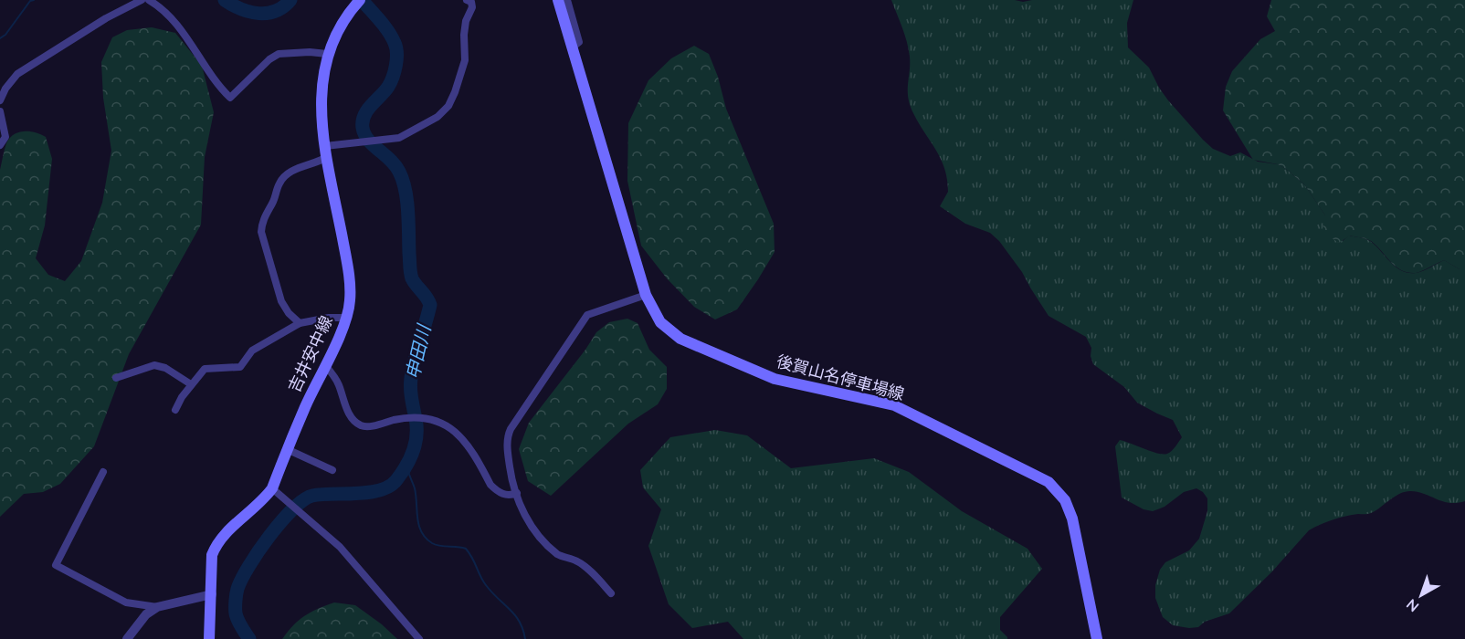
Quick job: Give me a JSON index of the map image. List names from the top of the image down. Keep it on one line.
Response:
{"streets":{"main road":["吉井安中線","後賀山名停車場線"]},"water":["申田川"],"north":"bottom left"}
